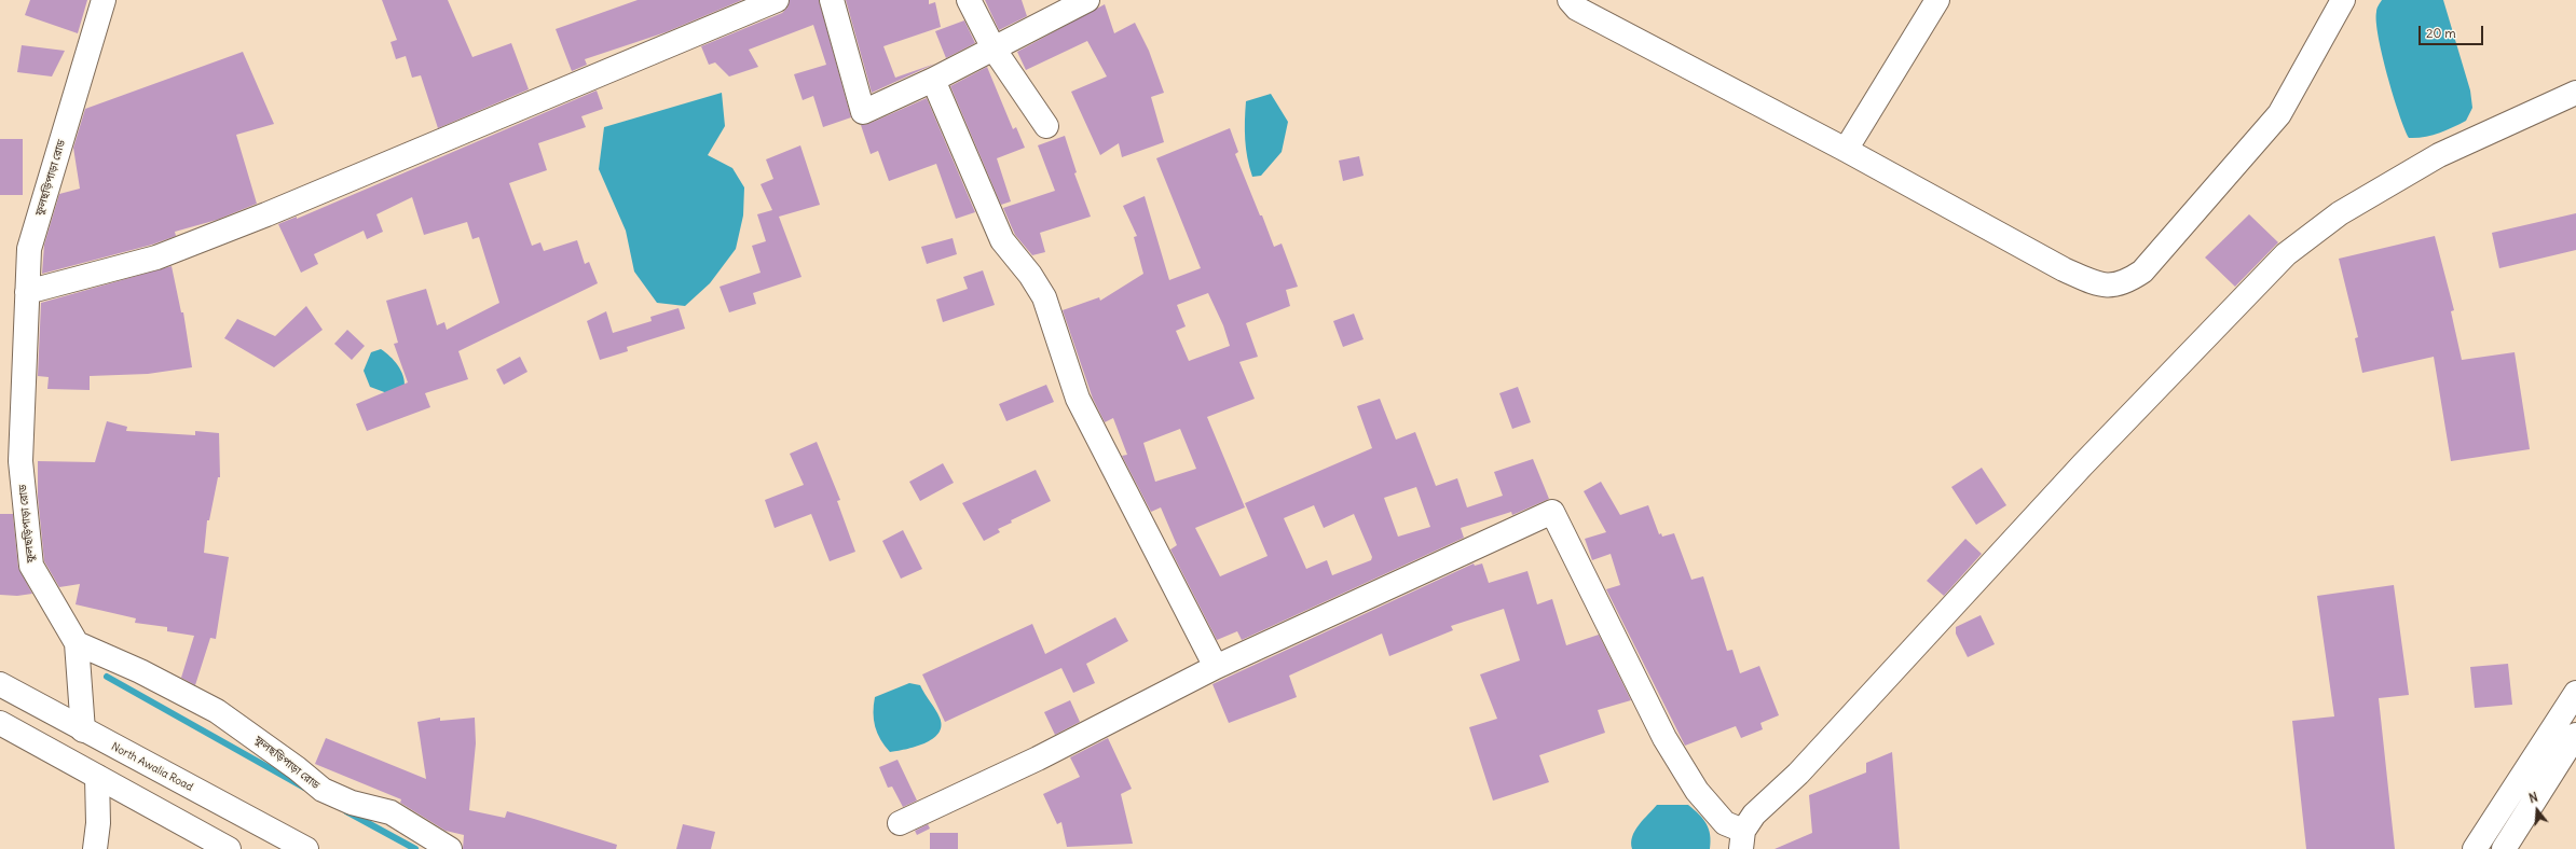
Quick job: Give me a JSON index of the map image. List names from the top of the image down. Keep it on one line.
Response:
{"streets":{"street":["ফুলছড়িপাড়া রোড","North Awalia Road"]},"scale_bar":"20 m","north":"top"}
